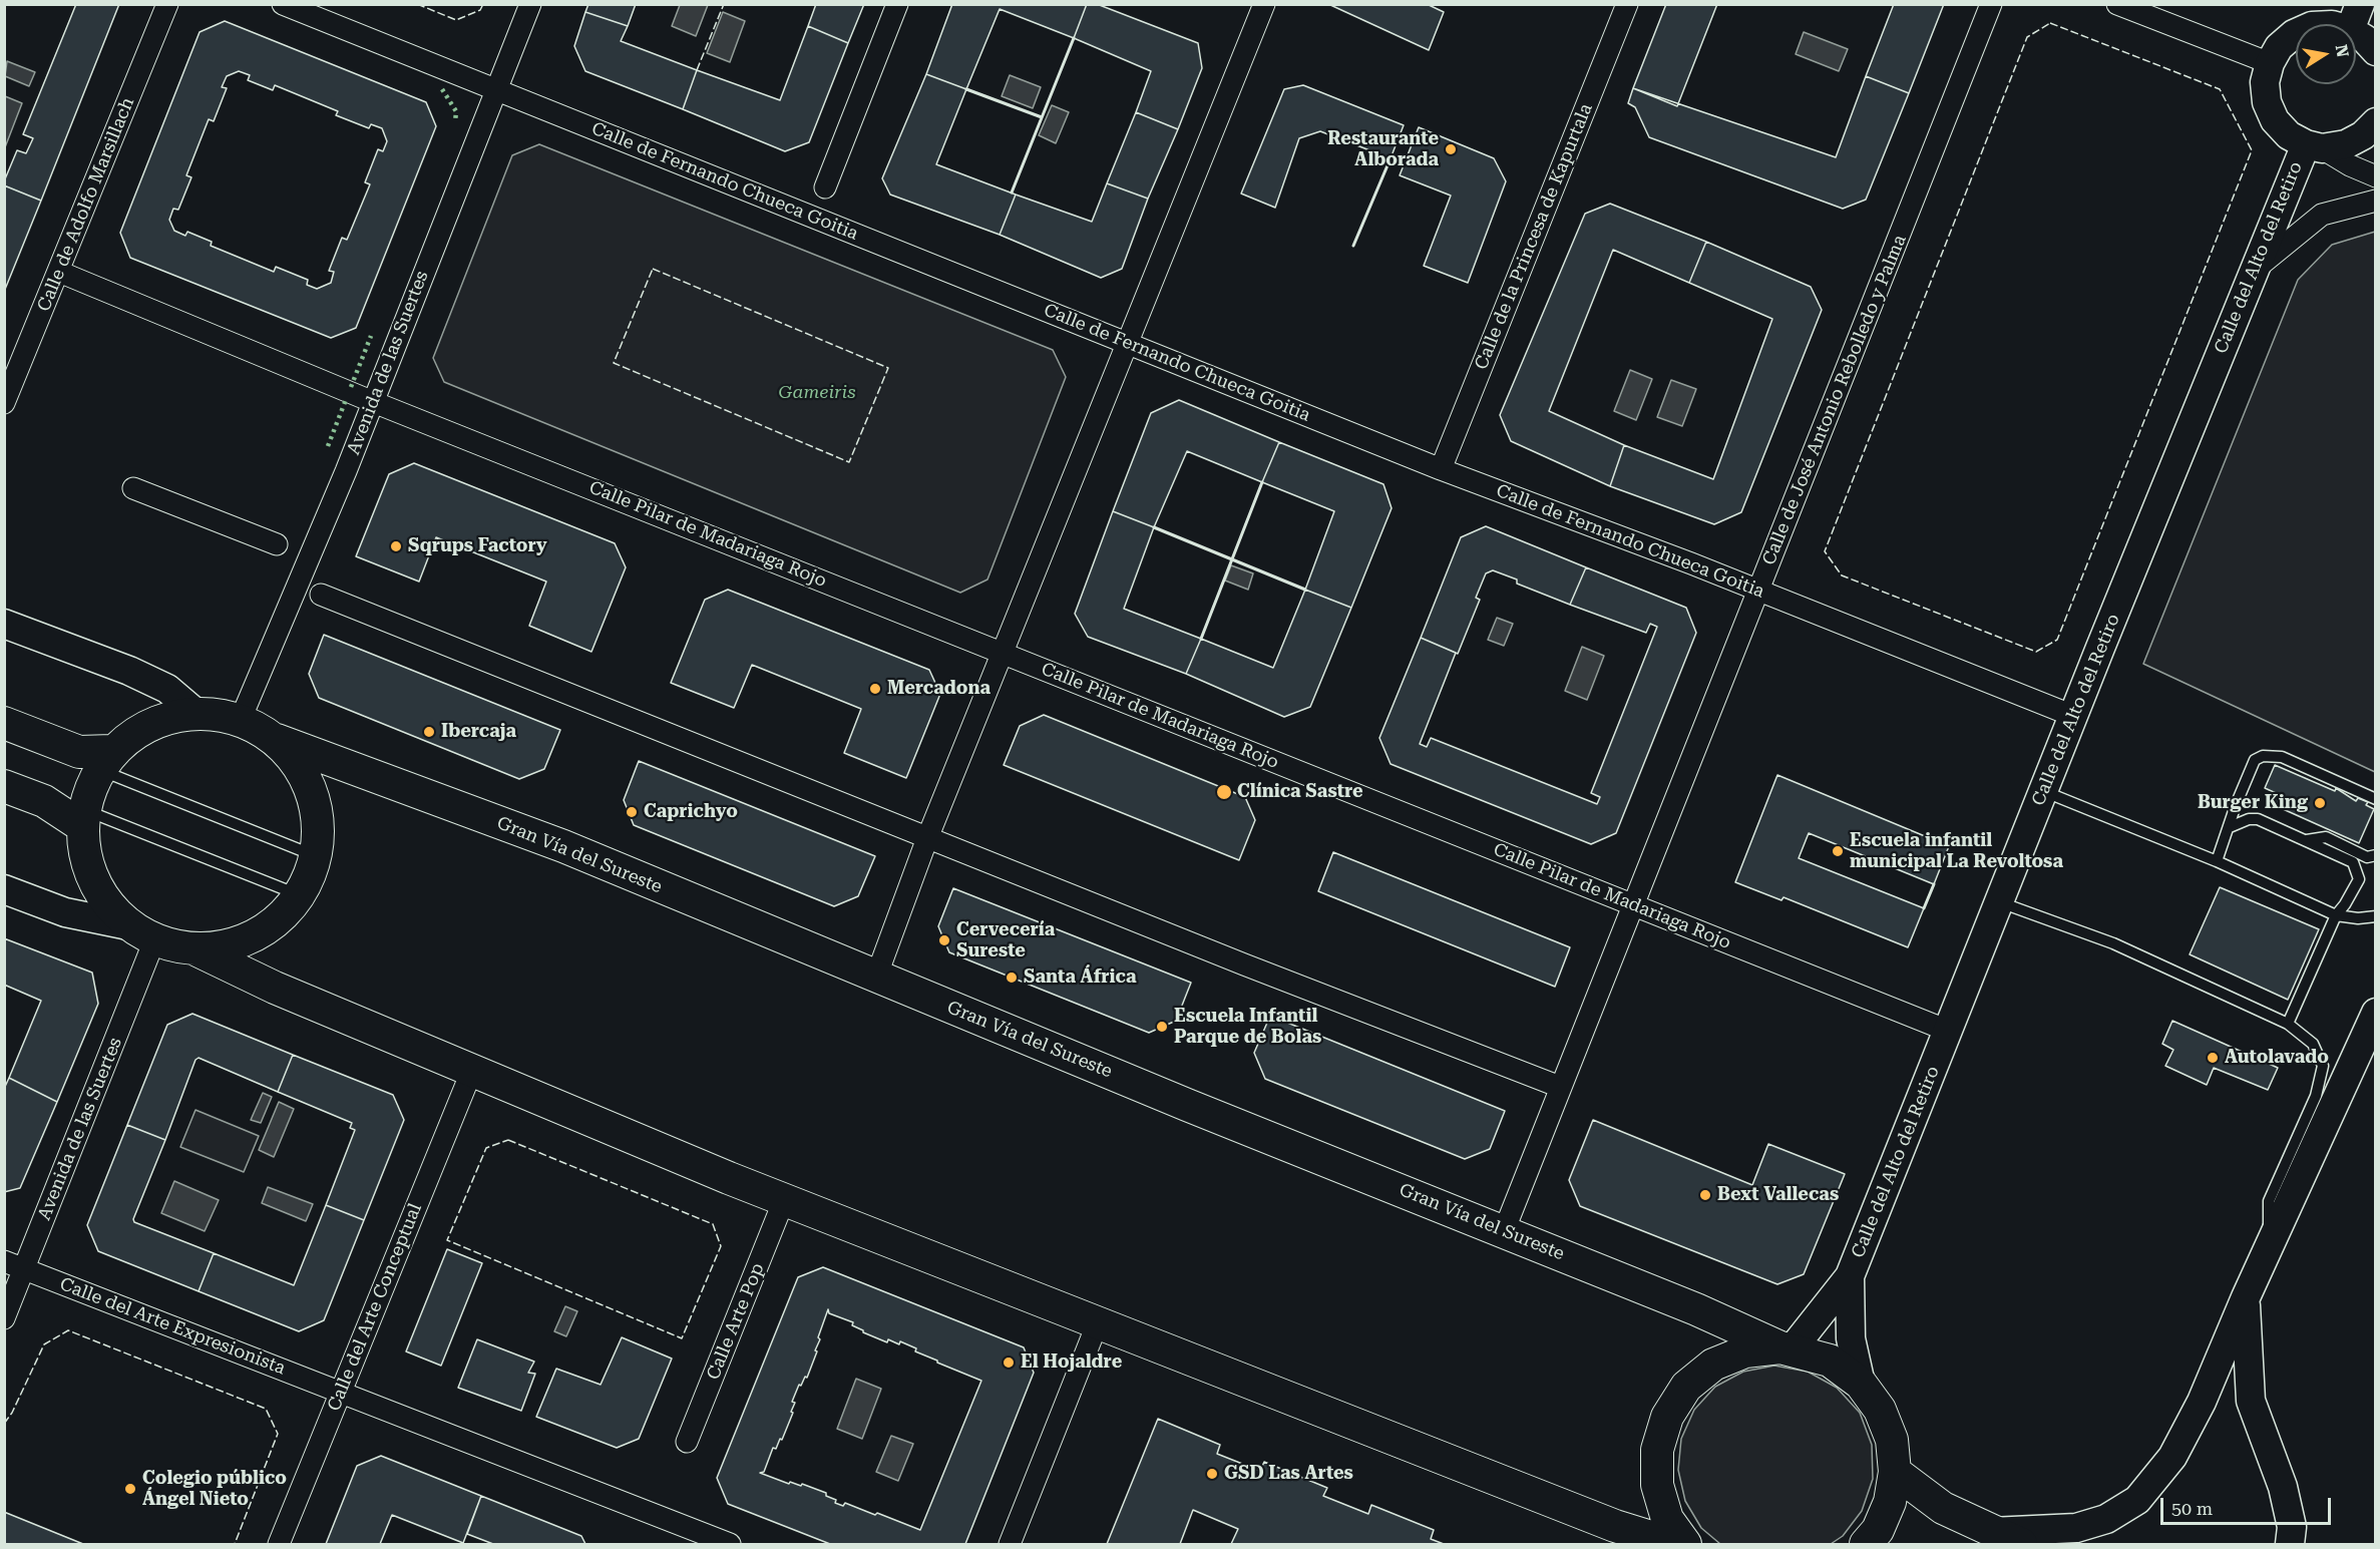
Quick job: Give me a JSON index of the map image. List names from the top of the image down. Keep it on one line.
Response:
{"streets":{"main road":["Calle del Alto del Retiro","Gran Vía del Sureste"],"street":["Calle de Fernando Chueca Goitia","Calle de Adolfo Marsillach","Calle de la Princesa de Kapurtala","Avenida de las Suertes","Calle de José Antonio Rebolledo y Palma","Calle Pilar de Madariaga Rojo","Calle del Arte Conceptual","Calle Arte Pop","Calle del Arte Expresionista"]},"crossings":[["Calle de Fernando Chueca Goitia","Calle de la Princesa de Kapurtala"],["Calle de Fernando Chueca Goitia","Calle del Alto del Retiro"],["Calle de Fernando Chueca Goitia","Avenida de las Suertes"],["Calle de Fernando Chueca Goitia","Calle de José Antonio Rebolledo y Palma"],["Calle de Adolfo Marsillach","Calle Pilar de Madariaga Rojo"],["Calle del Alto del Retiro","Calle Pilar de Madariaga Rojo"],["Calle del Alto del Retiro","Gran Vía del Sureste"],["Avenida de las Suertes","Calle Pilar de Madariaga Rojo"],["Avenida de las Suertes","Calle del Arte Expresionista"],["Calle de José Antonio Rebolledo y Palma","Calle Pilar de Madariaga Rojo"],["Calle de José Antonio Rebolledo y Palma","Gran Vía del Sureste"],["Calle del Arte Conceptual","Calle del Arte Expresionista"]],"parks":["Gameiris"],"places":["Restaurante Alborada","Sqrups Factory","Mercadona","Ibercaja","Clínica Sastre","Burger King","Caprichyo","Escuela infantil municipal La Revoltosa","Cervecería Sureste","Santa África","Escuela Infantil Parque de Bolas","Autolavado","Bext Vallecas","El Hojaldre","GSD Las Artes","Colegio público Ángel Nieto"],"scale_bar":"50 m","north":"right"}
